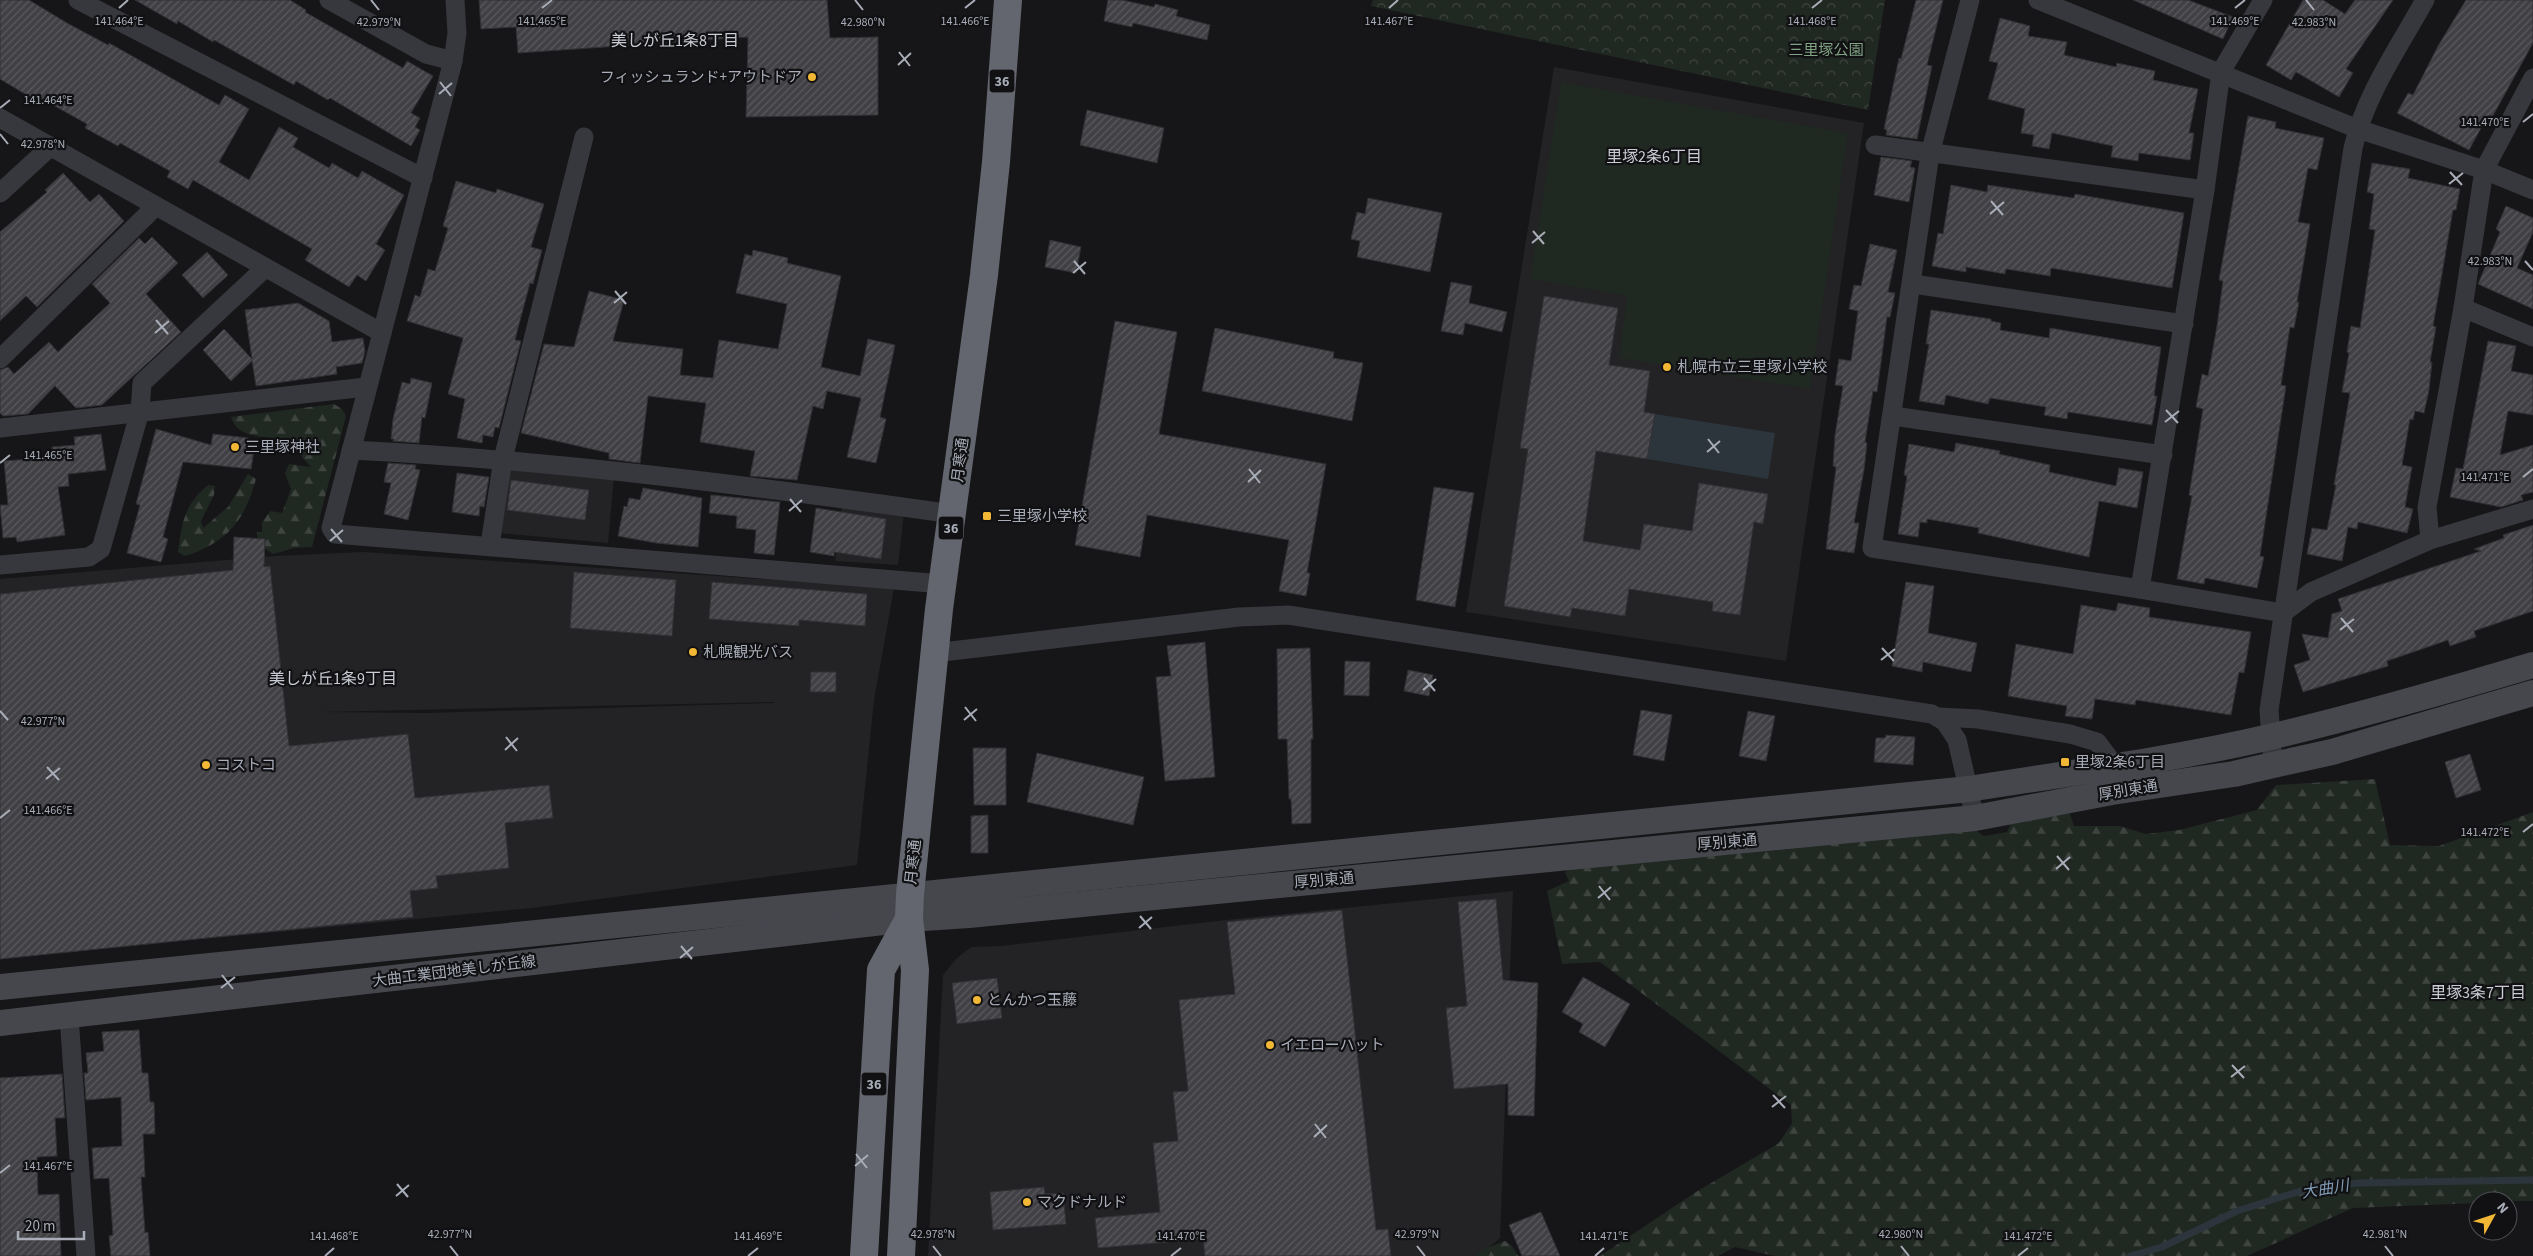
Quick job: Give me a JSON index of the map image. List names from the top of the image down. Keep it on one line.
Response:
{"streets":{"highway":["36","月寒通"],"street":["厚別東通","大曲工業団地美しが丘線"]},"crossings":[["月寒通","厚別東通"],["月寒通","大曲工業団地美しが丘線"],["厚別東通","大曲工業団地美しが丘線"]],"districts":["美しが丘1条8丁目","里塚2条6丁目","美しが丘1条9丁目","里塚3条7丁目"],"water":["大曲川"],"parks":["三里塚公園"],"places":{"other":["フィッシュランド+アウトドア","札幌市立三里塚小学校","三里塚神社","札幌観光バス","コストコ","とんかつ玉藤","イエローハット","マクドナルド"],"transit":["三里塚小学校","里塚2条6丁目"]},"scale_bar":"20 m","north":"top right","coordinates":["141.464°E","141.465°E","141.467°E","141.468°E","141.469°E","141.466°E","42.979°N","42.980°N","42.983°N","141.470°E","42.978°N","141.471°E","42.977°N","141.472°E","42.981°N"]}
